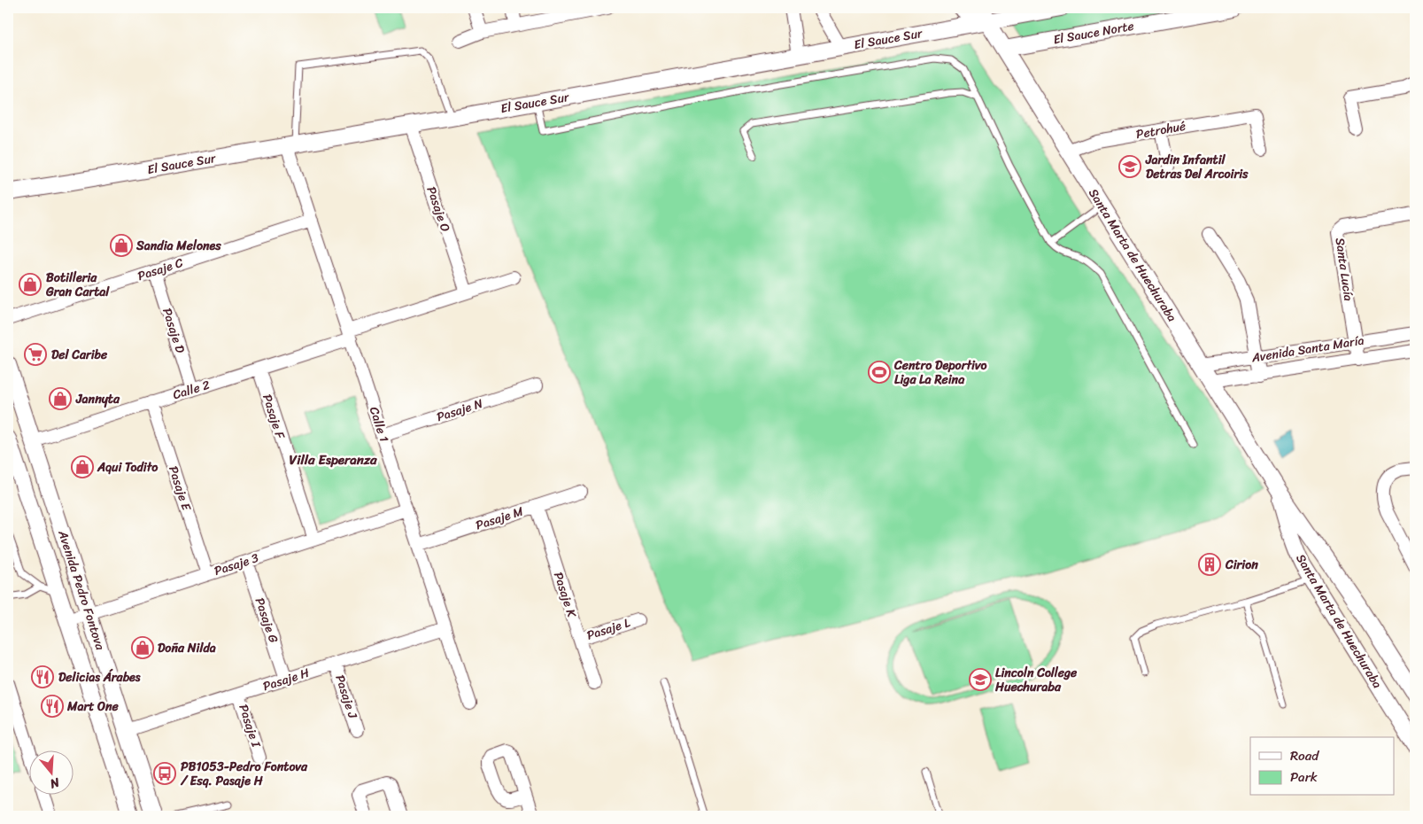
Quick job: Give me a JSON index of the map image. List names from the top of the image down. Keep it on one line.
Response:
{"streets":{"street":["El Sauce Norte","El Sauce Sur","Petrohué","Pasaje O","Santa Marta de Huechuraba","Pasaje C","Santa Lucía","Pasaje D","Avenida Santa María","Calle 2","Pasaje N","Pasaje F","Calle 1","Pasaje E","Pasaje M","Pasaje 3","Avenida Pedro Fontova","Pasaje K","Pasaje G","Pasaje L","Pasaje H","Pasaje J","Pasaje I"]},"crossings":[["El Sauce Norte","Santa Marta de Huechuraba"],["El Sauce Sur","Pasaje O"],["El Sauce Sur","Santa Marta de Huechuraba"],["El Sauce Sur","Calle 1"],["Petrohué","Santa Marta de Huechuraba"],["Santa Marta de Huechuraba","Avenida Santa María"],["Pasaje C","Pasaje D"],["Pasaje C","Calle 1"],["Santa Lucía","Avenida Santa María"],["Pasaje D","Calle 2"],["Calle 2","Pasaje F"],["Calle 2","Calle 1"],["Calle 2","Pasaje E"],["Calle 2","Avenida Pedro Fontova"],["Pasaje N","Calle 1"],["Pasaje F","Pasaje 3"],["Calle 1","Pasaje M"],["Calle 1","Pasaje 3"],["Calle 1","Pasaje H"],["Pasaje E","Pasaje 3"],["Pasaje M","Pasaje K"],["Pasaje 3","Avenida Pedro Fontova"],["Pasaje 3","Pasaje G"],["Avenida Pedro Fontova","Pasaje H"],["Pasaje K","Pasaje L"],["Pasaje G","Pasaje H"],["Pasaje H","Pasaje J"],["Pasaje H","Pasaje I"]],"districts":["Villa Esperanza"],"places":{"school or university":["Jardin Infantil Detras Del Arcoiris","Lincoln College Huechuraba"],"shop":["Sandia Melones","Botilleria Gran Cartal","Jannyta","Aqui Todito","Doña Nilda"],"supermarket":["Del Caribe"],"sports":["Centro Deportivo Liga La Reina"],"building":["Cirion"],"restaurant":["Delicias Árabes","Mart One"],"bus stop":["PB1053-Pedro Fontova / Esq. Pasaje H"]},"legend":["Road","Park"],"north":"bottom"}
